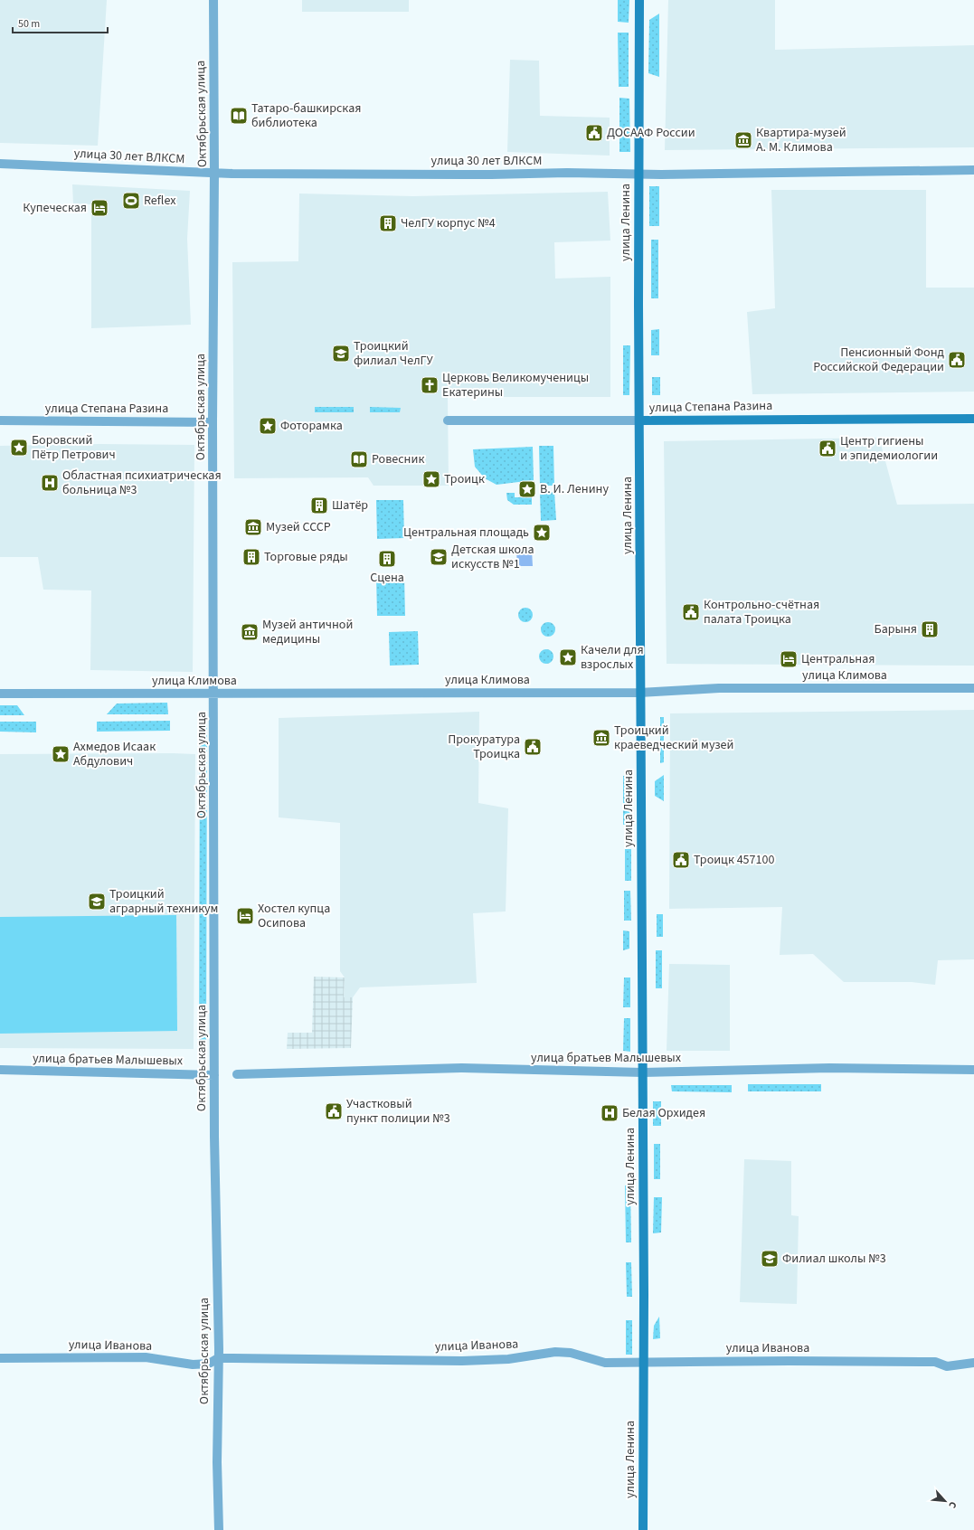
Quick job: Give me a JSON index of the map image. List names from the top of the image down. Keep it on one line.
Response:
{"streets":{"street":["Октябрьская улица","улица 30 лет ВЛКСМ","улица Ленина","улица Степана Разина","улица Климова","улица братьев Малышевых","улица Иванова"]},"crossings":[["Октябрьская улица","улица 30 лет ВЛКСМ"],["Октябрьская улица","улица Степана Разина"],["Октябрьская улица","улица Климова"],["Октябрьская улица","улица братьев Малышевых"],["Октябрьская улица","улица Иванова"],["улица 30 лет ВЛКСМ","улица Ленина"],["улица Ленина","улица Степана Разина"],["улица Ленина","улица Климова"],["улица Ленина","улица братьев Малышевых"],["улица Ленина","улица Иванова"]],"places":{"library":["Татаро-башкирская библиотека","Ровесник"],"public building":["ДОСААФ России","Пенсионный Фонд Российской Федерации","Центр гигиены и эпидемиологии","Контрольно-счётная палата Троицка","Прокуратура Троицка","Троицк 457100","Участковый пункт полиции №3"],"museum":["Квартира-музей А. М. Климова","Музей СССР","Музей античной медицины","Троицкий краеведческий музей"],"sports":["Reflex"],"hotel":["Купеческая","Центральная","Хостел купца Осипова"],"building":["ЧелГУ корпус №4","Шатёр","Торговые ряды","Сцена","Барыня"],"school or university":["Троицкий филиал ЧелГУ","Детская школа искусств №1","Троицкий аграрный техникум","Филиал школы №3"],"church":["Церковь Великомученицы Екатерины"],"place":["Фоторамка","Боровский Пётр Петрович","Троицк","В. И. Ленину","Центральная площадь","Качели для взрослых","Ахмедов Исаак Абдулович"],"hospital":["Областная психиатрическая больница №3","Белая Орхидея"]},"scale_bar":"50 m","north":"bottom right"}
